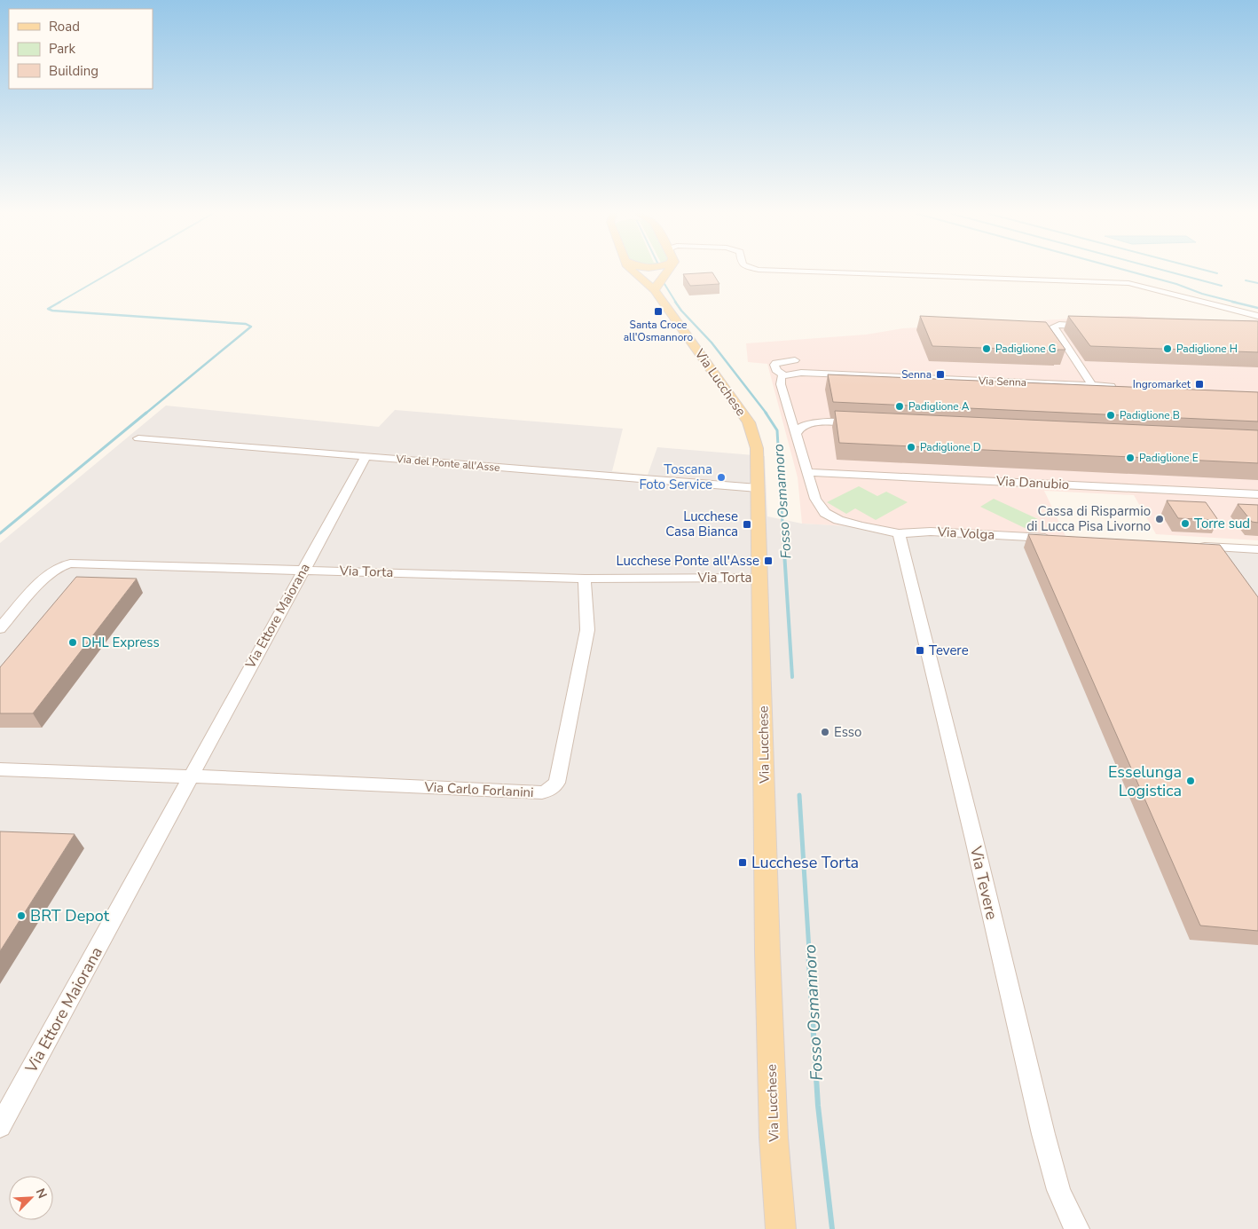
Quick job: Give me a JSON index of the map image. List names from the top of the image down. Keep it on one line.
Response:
{"streets":{"main road":["Via Lucchese"],"street":["Via Senna","Via del Ponte all'Asse","Via Danubio","Via Volga","Via Torta","Via Ettore Maiorana","Via Carlo Forlanini","Via Tevere"]},"crossings":[["Via Senna","Via Volga"],["Via Lucchese","Via del Ponte all'Asse"],["Via Lucchese","Via Torta"],["Via del Ponte all'Asse","Via Ettore Maiorana"],["Via Danubio","Via Volga"],["Via Volga","Via Tevere"],["Via Torta","Via Ettore Maiorana"],["Via Torta","Via Carlo Forlanini"],["Via Ettore Maiorana","Via Carlo Forlanini"]],"water":["Fosso Osmannoro"],"places":{"transit":["Santa Croce all'Osmannoro","Senna","Ingromarket","Lucchese Casa Bianca","Lucchese Ponte all'Asse","Tevere","Lucchese Torta"],"other":["Padiglione G","Padiglione H","Padiglione A","Padiglione B","Padiglione D","Padiglione E","Toscana Foto Service","Cassa di Risparmio di Lucca Pisa Livorno","Torre sud","DHL Express","Esso","Esselunga Logistica","BRT Depot"]},"legend":["Road","Park","Building"],"north":"top right"}
